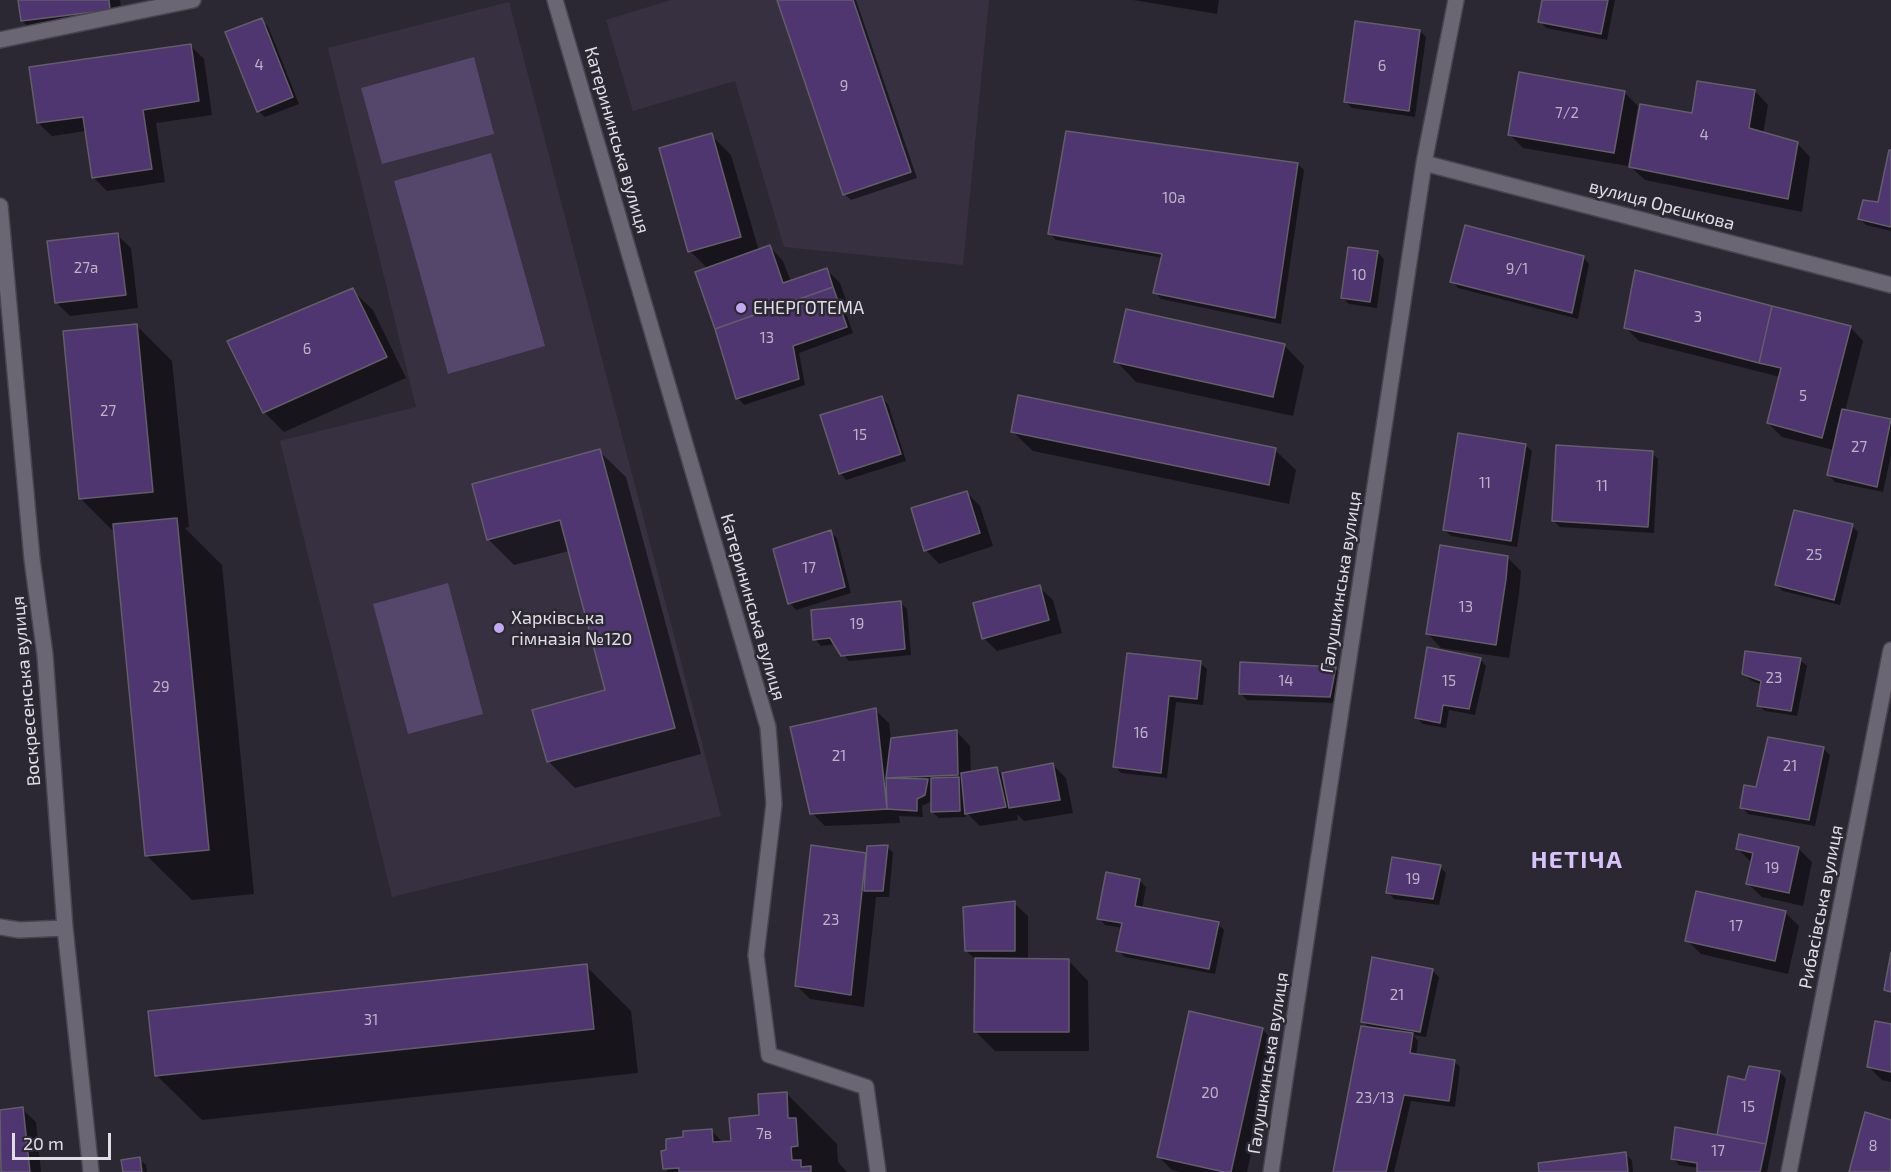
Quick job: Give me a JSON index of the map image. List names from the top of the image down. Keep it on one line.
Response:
{"streets":{"street":["Катерининська вулиця","вулиця Орєшкова","Галушкинська вулиця","Воскресенська вулиця","Рибасівська вулиця"]},"crossings":[["вулиця Орєшкова","Галушкинська вулиця"]],"districts":["НЕТІЧА"],"places":["ЕНЕРГОТЕМА","Харківська гімназія №120"],"house_numbers":["4","6","9","7/2","4","10а","27а","9/1","10","3","13","6","5","27","15","27","11","11","25","17","13","19","23","14","15","29","16","21","21","19","19","23","17","21","31","20","23/13","15","7в","8","17"],"scale_bar":"20 m"}
